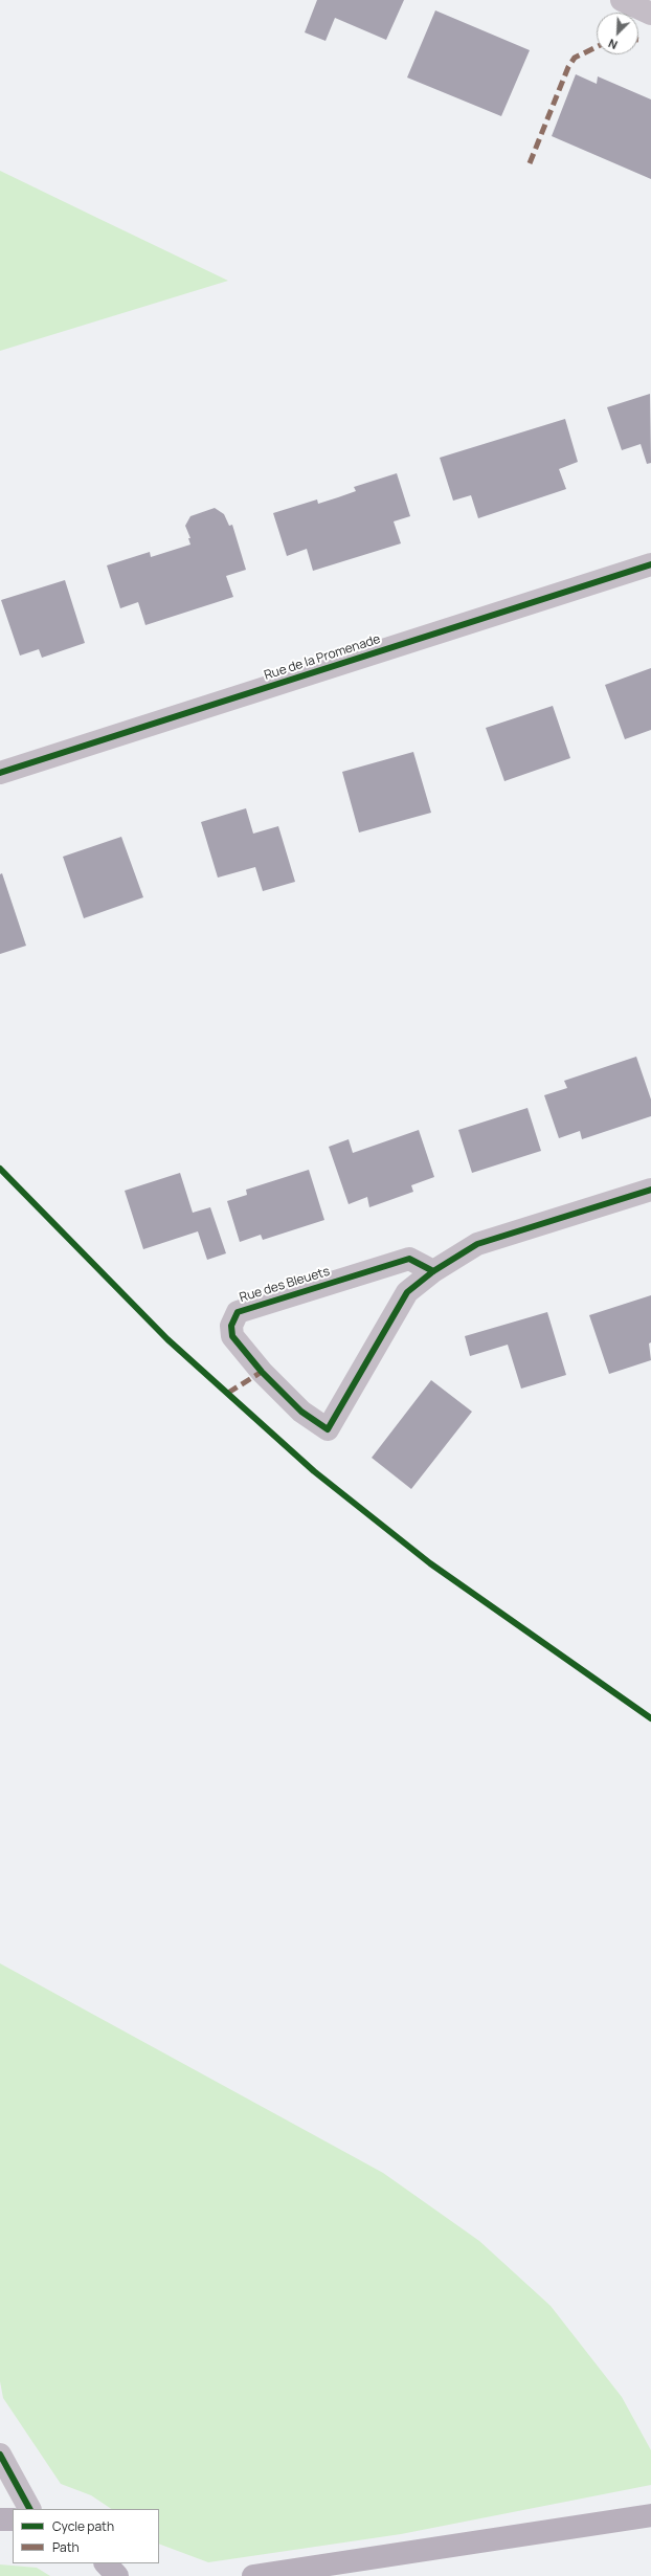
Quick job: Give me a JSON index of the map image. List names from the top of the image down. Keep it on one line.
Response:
{"streets":{"street":["Rue de la Promenade","Rue des Bleuets"]},"legend":["Cycle path","Path"],"north":"bottom left"}
